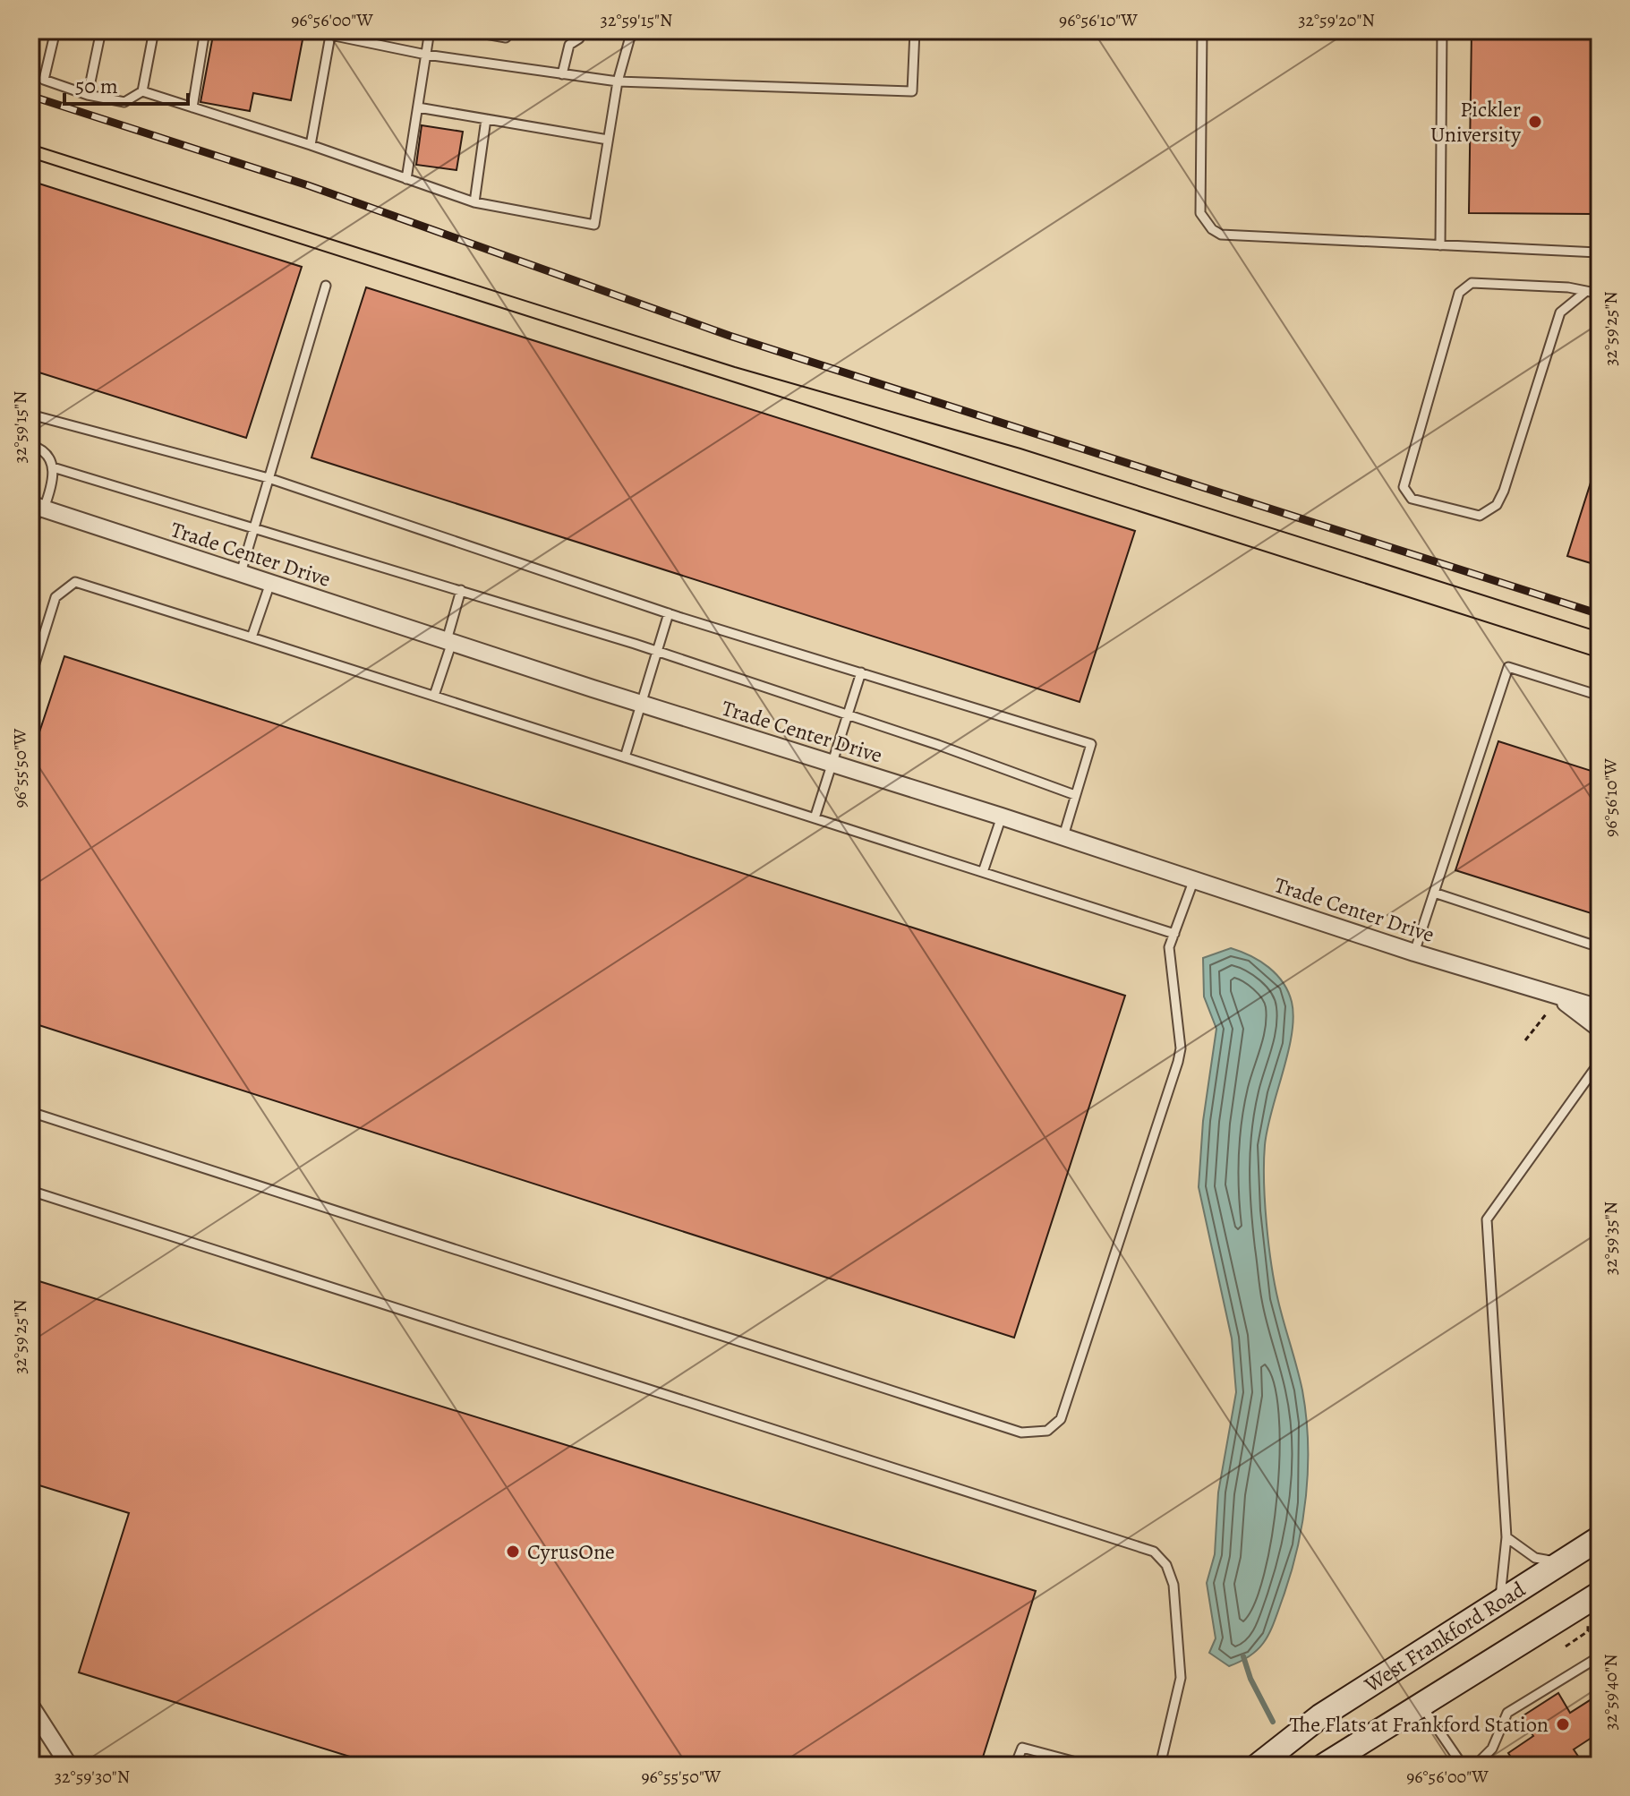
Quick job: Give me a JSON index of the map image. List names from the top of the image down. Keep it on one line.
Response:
{"streets":{"main road":["West Frankford Road"],"street":["Trade Center Drive"]},"places":["Pickler University","CyrusOne","The Flats at Frankford Station"],"scale_bar":"50 m","coordinates":["96°56'00\"W","32°59'15\"N","96°56'10\"W","32°59'20\"N","32°59'25\"N","96°55'50\"W","32°59'35\"N","32°59'40\"N","32°59'30\"N"]}
